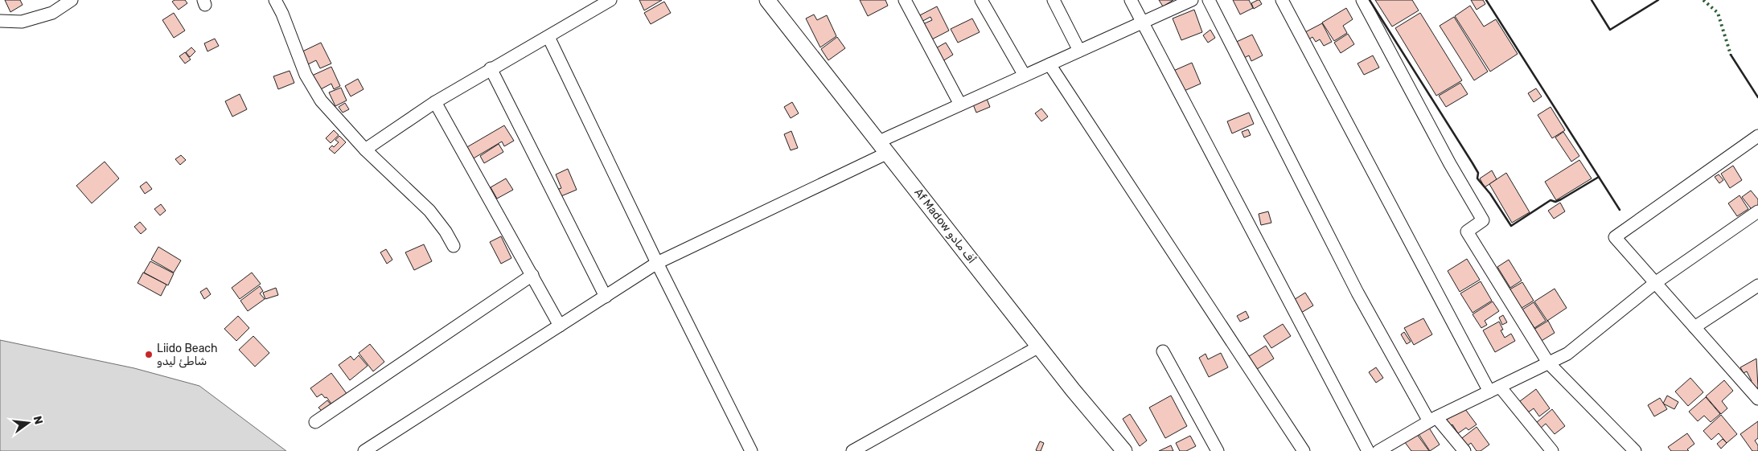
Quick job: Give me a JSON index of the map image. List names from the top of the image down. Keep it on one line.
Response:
{"streets":{"street":["Af Madow أف مادو"]},"places":["Liido Beach شاطئ ليدو"],"north":"right"}
